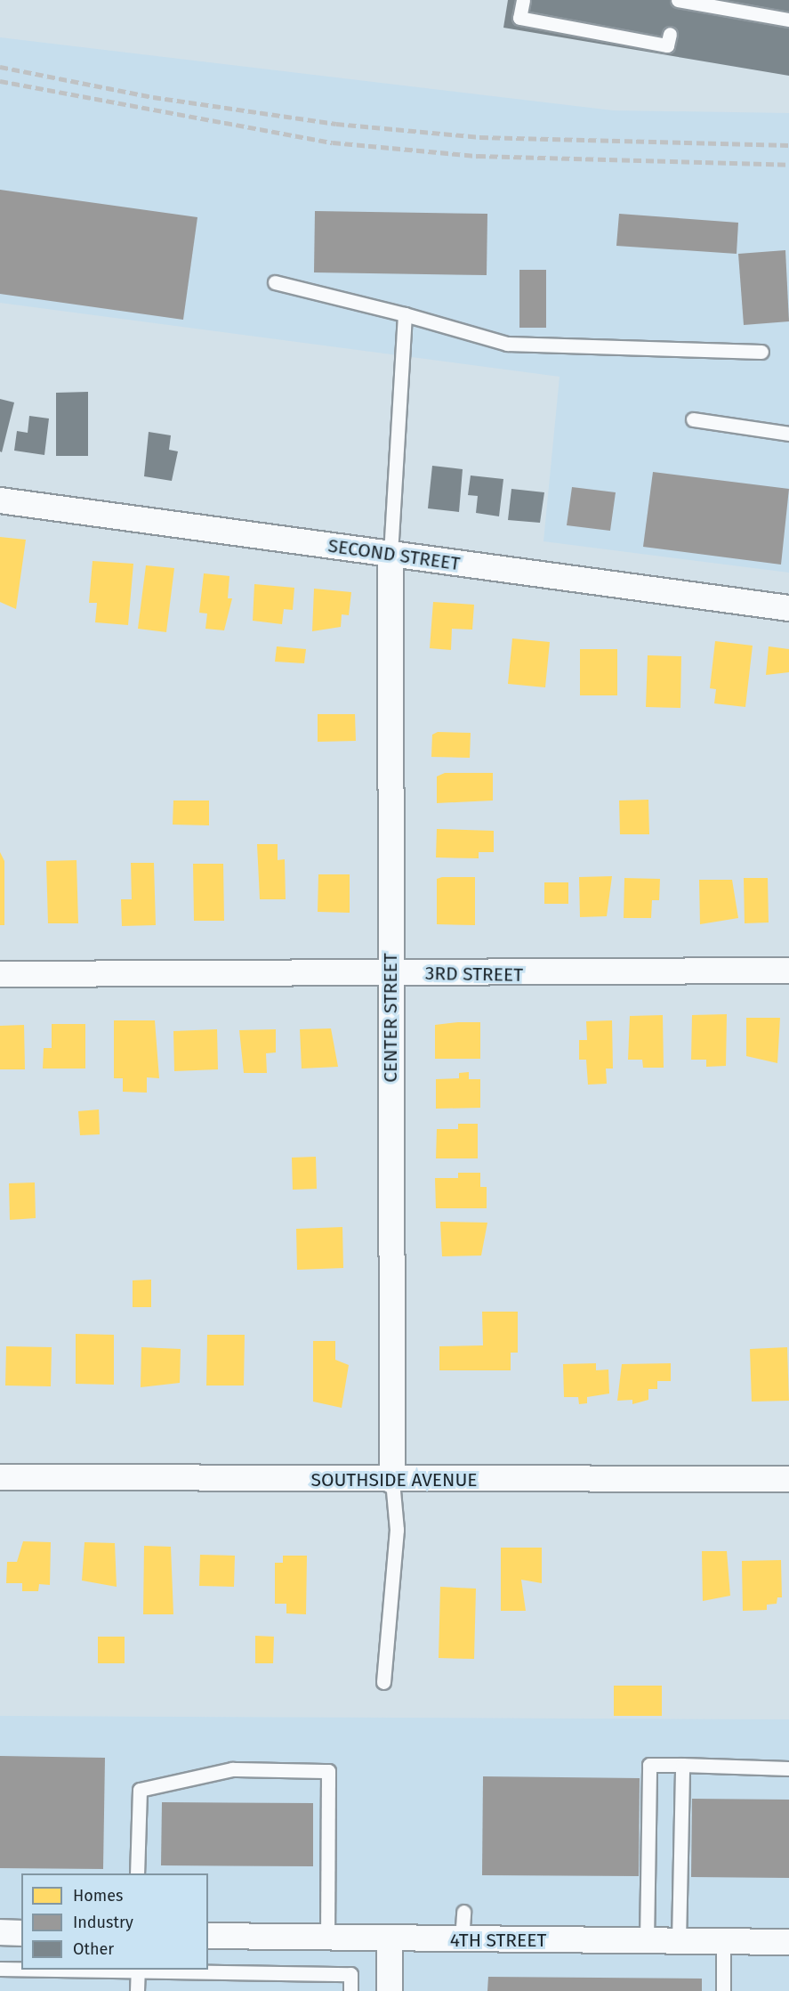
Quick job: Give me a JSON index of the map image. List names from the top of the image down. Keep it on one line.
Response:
{"streets":{"street":["SECOND STREET","3RD STREET","CENTER STREET","SOUTHSIDE AVENUE","4TH STREET"]},"crossings":[["SECOND STREET","CENTER STREET"],["3RD STREET","CENTER STREET"],["CENTER STREET","SOUTHSIDE AVENUE"]],"legend":["Homes","Industry","Other"]}
